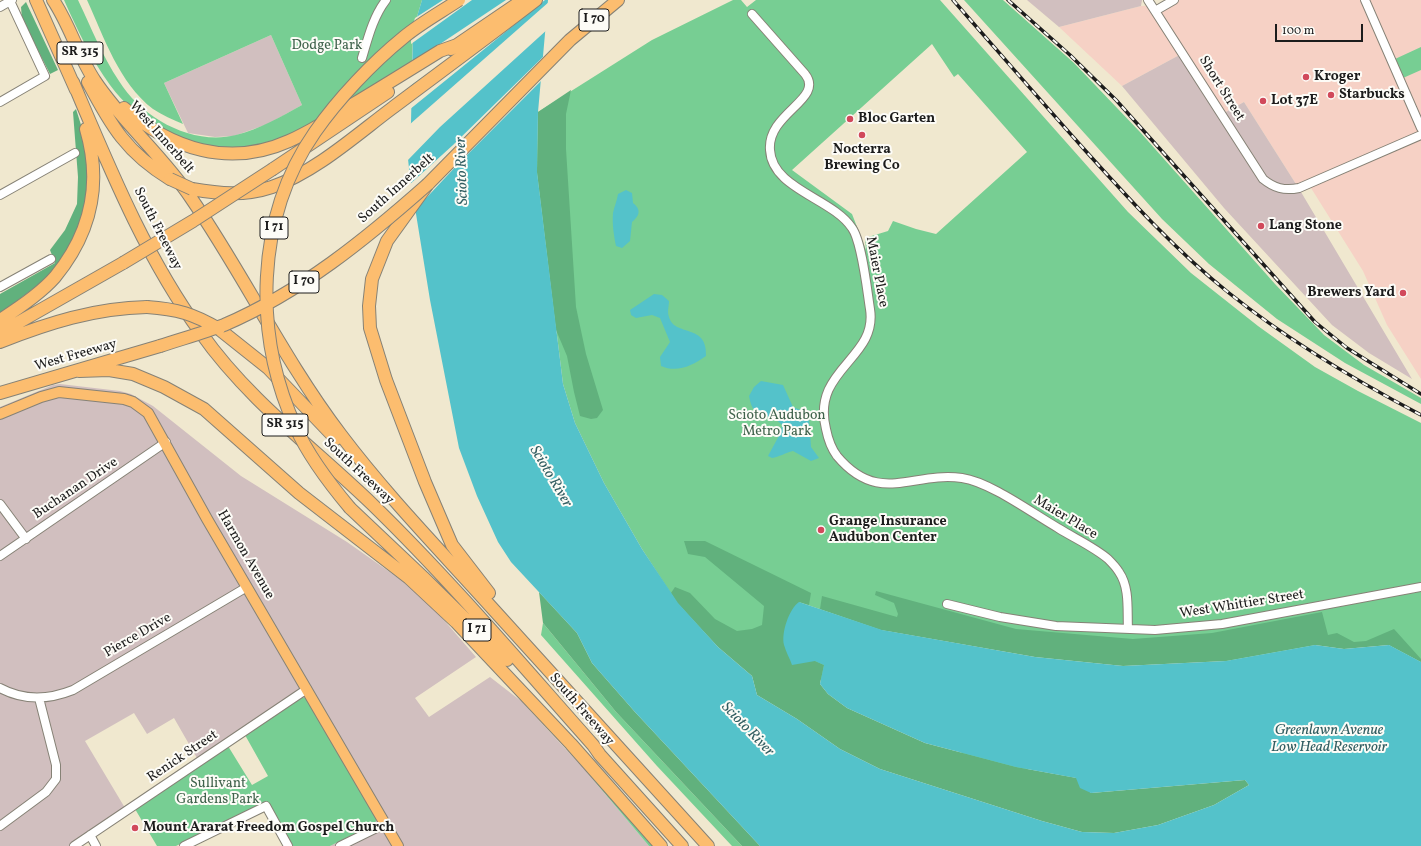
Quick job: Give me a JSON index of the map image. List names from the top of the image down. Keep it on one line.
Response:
{"streets":{"highway":["I 70","SR 315","West Innerbelt","South Innerbelt","I 71","South Freeway","West Freeway"],"main road":["Harmon Avenue"],"street":["Short Street","Maier Place","Buchanan Drive","West Whittier Street","Pierce Drive","Renick Street"]},"crossings":[["SR 315","South Freeway"],["West Innerbelt","South Freeway"],["South Innerbelt","I 71"],["South Innerbelt","West Freeway"],["I 71","South Freeway"],["Maier Place","West Whittier Street"],["Buchanan Drive","Harmon Avenue"],["Harmon Avenue","Pierce Drive"],["Harmon Avenue","Renick Street"]],"water":["Scioto River","Greenlawn Avenue Low Head Reservoir"],"parks":["Dodge Park","Scioto Audubon Metro Park","Sullivant Gardens Park"],"places":["Kroger","Starbucks","Lot 37E","Bloc Garten","Nocterra Brewing Co","Lang Stone","Brewers Yard","Grange Insurance Audubon Center","Mount Ararat Freedom Gospel Church"],"scale_bar":"100 m"}
